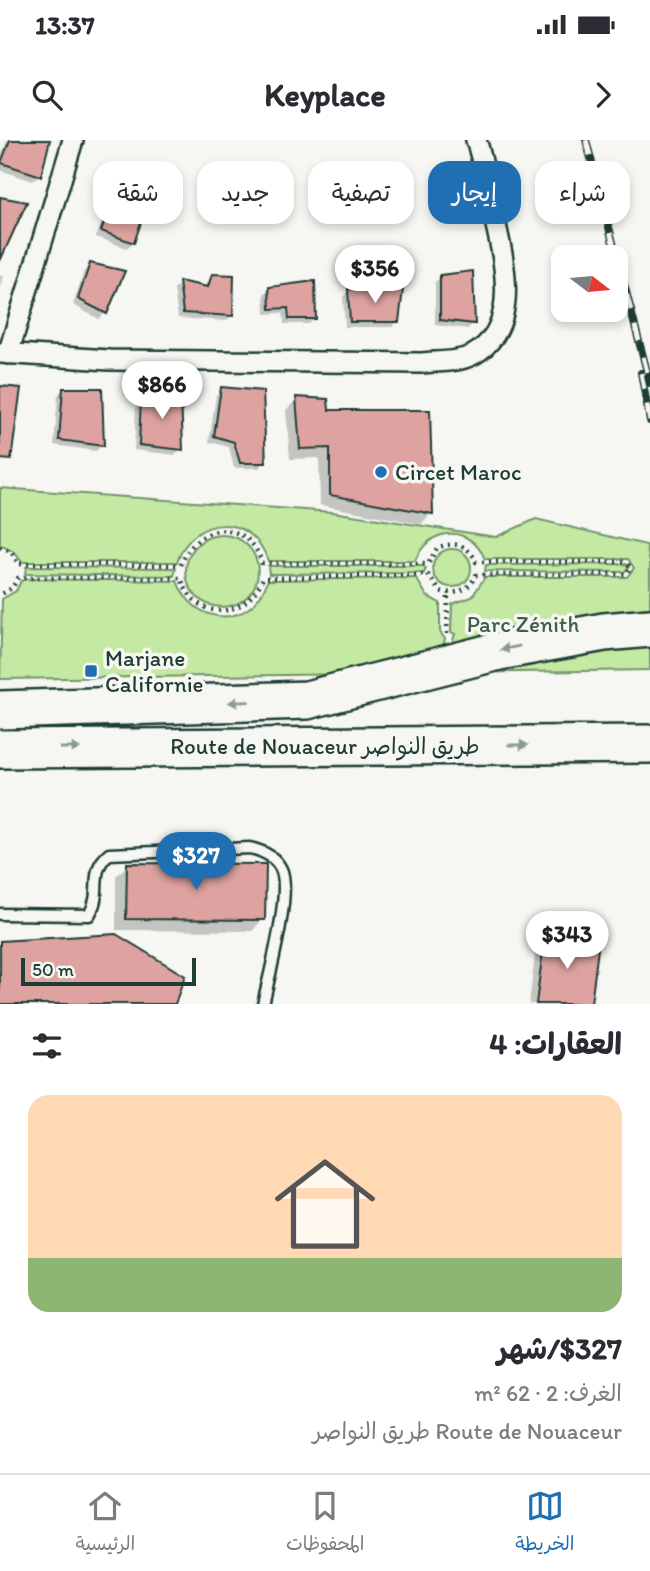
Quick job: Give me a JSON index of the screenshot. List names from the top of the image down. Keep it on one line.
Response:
{"streets":{"highway":["Route de Nouaceur طريق النواصر"]},"parks":["Parc Zénith"],"places":{"other":["Circet Maroc"],"transit":["Marjane Californie"]},"scale_bar":"50 m","north":"right","page":{"status":"13:37","header":"Keyplace","chip":["شراء","إيجار","تصفية","جديد","شقة"],"price":["$356","$866","$327","$343"],"scale":"50 m","heading":"العقارات: 4","list":[{"name":"$327/شهر","note":"الغرف: 2 · 62 m² · Route de Nouaceur طريق النواصر"}],"tabs":["الخريطة","المحفوظات","الرئيسية"]}}
